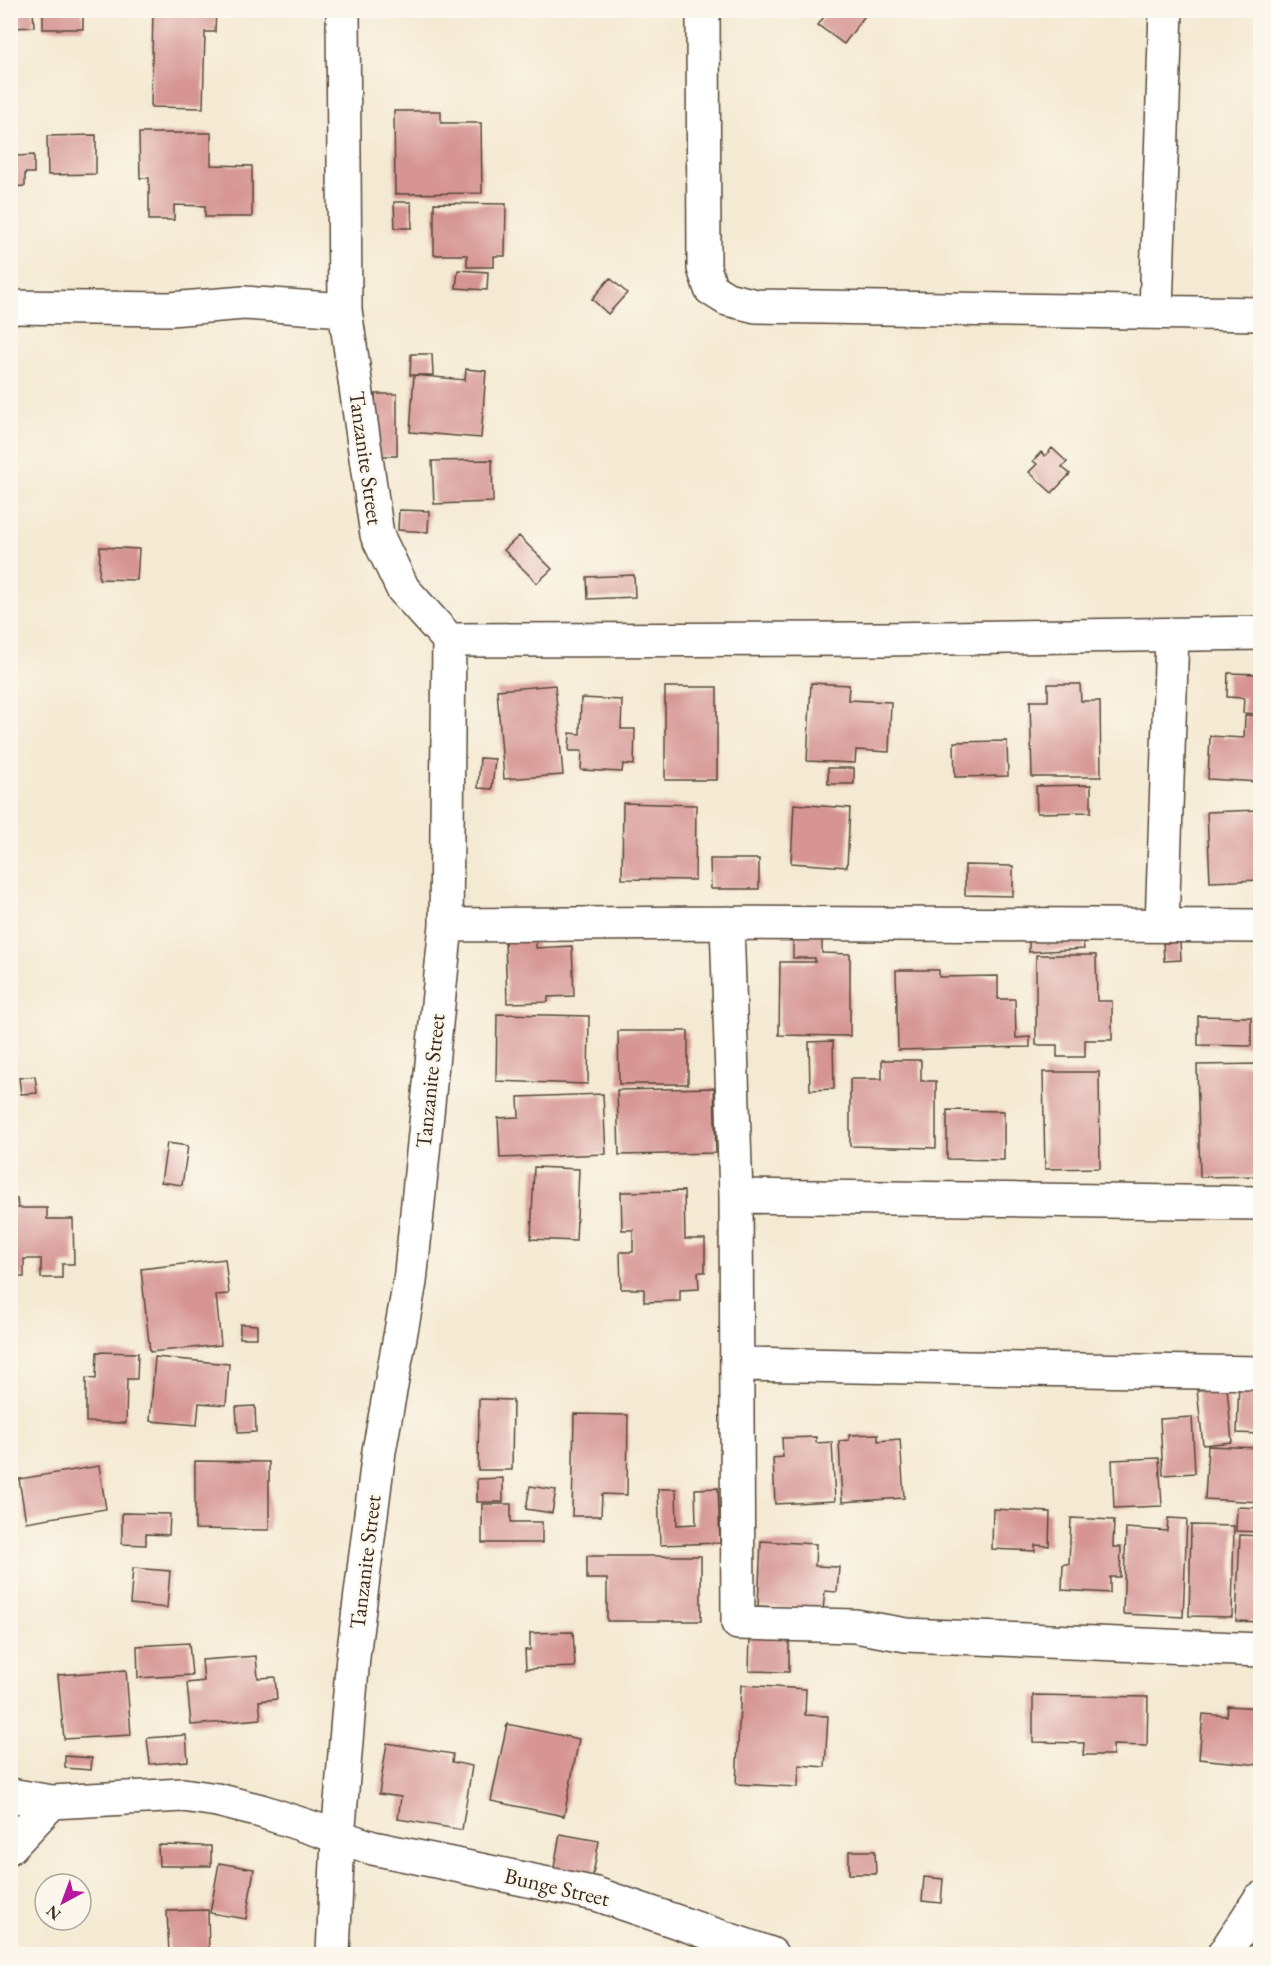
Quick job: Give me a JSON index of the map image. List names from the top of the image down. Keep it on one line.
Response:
{"streets":{"street":["Tanzanite Street","Bunge Street"]},"crossings":[["Tanzanite Street","Bunge Street"]],"north":"bottom left"}
